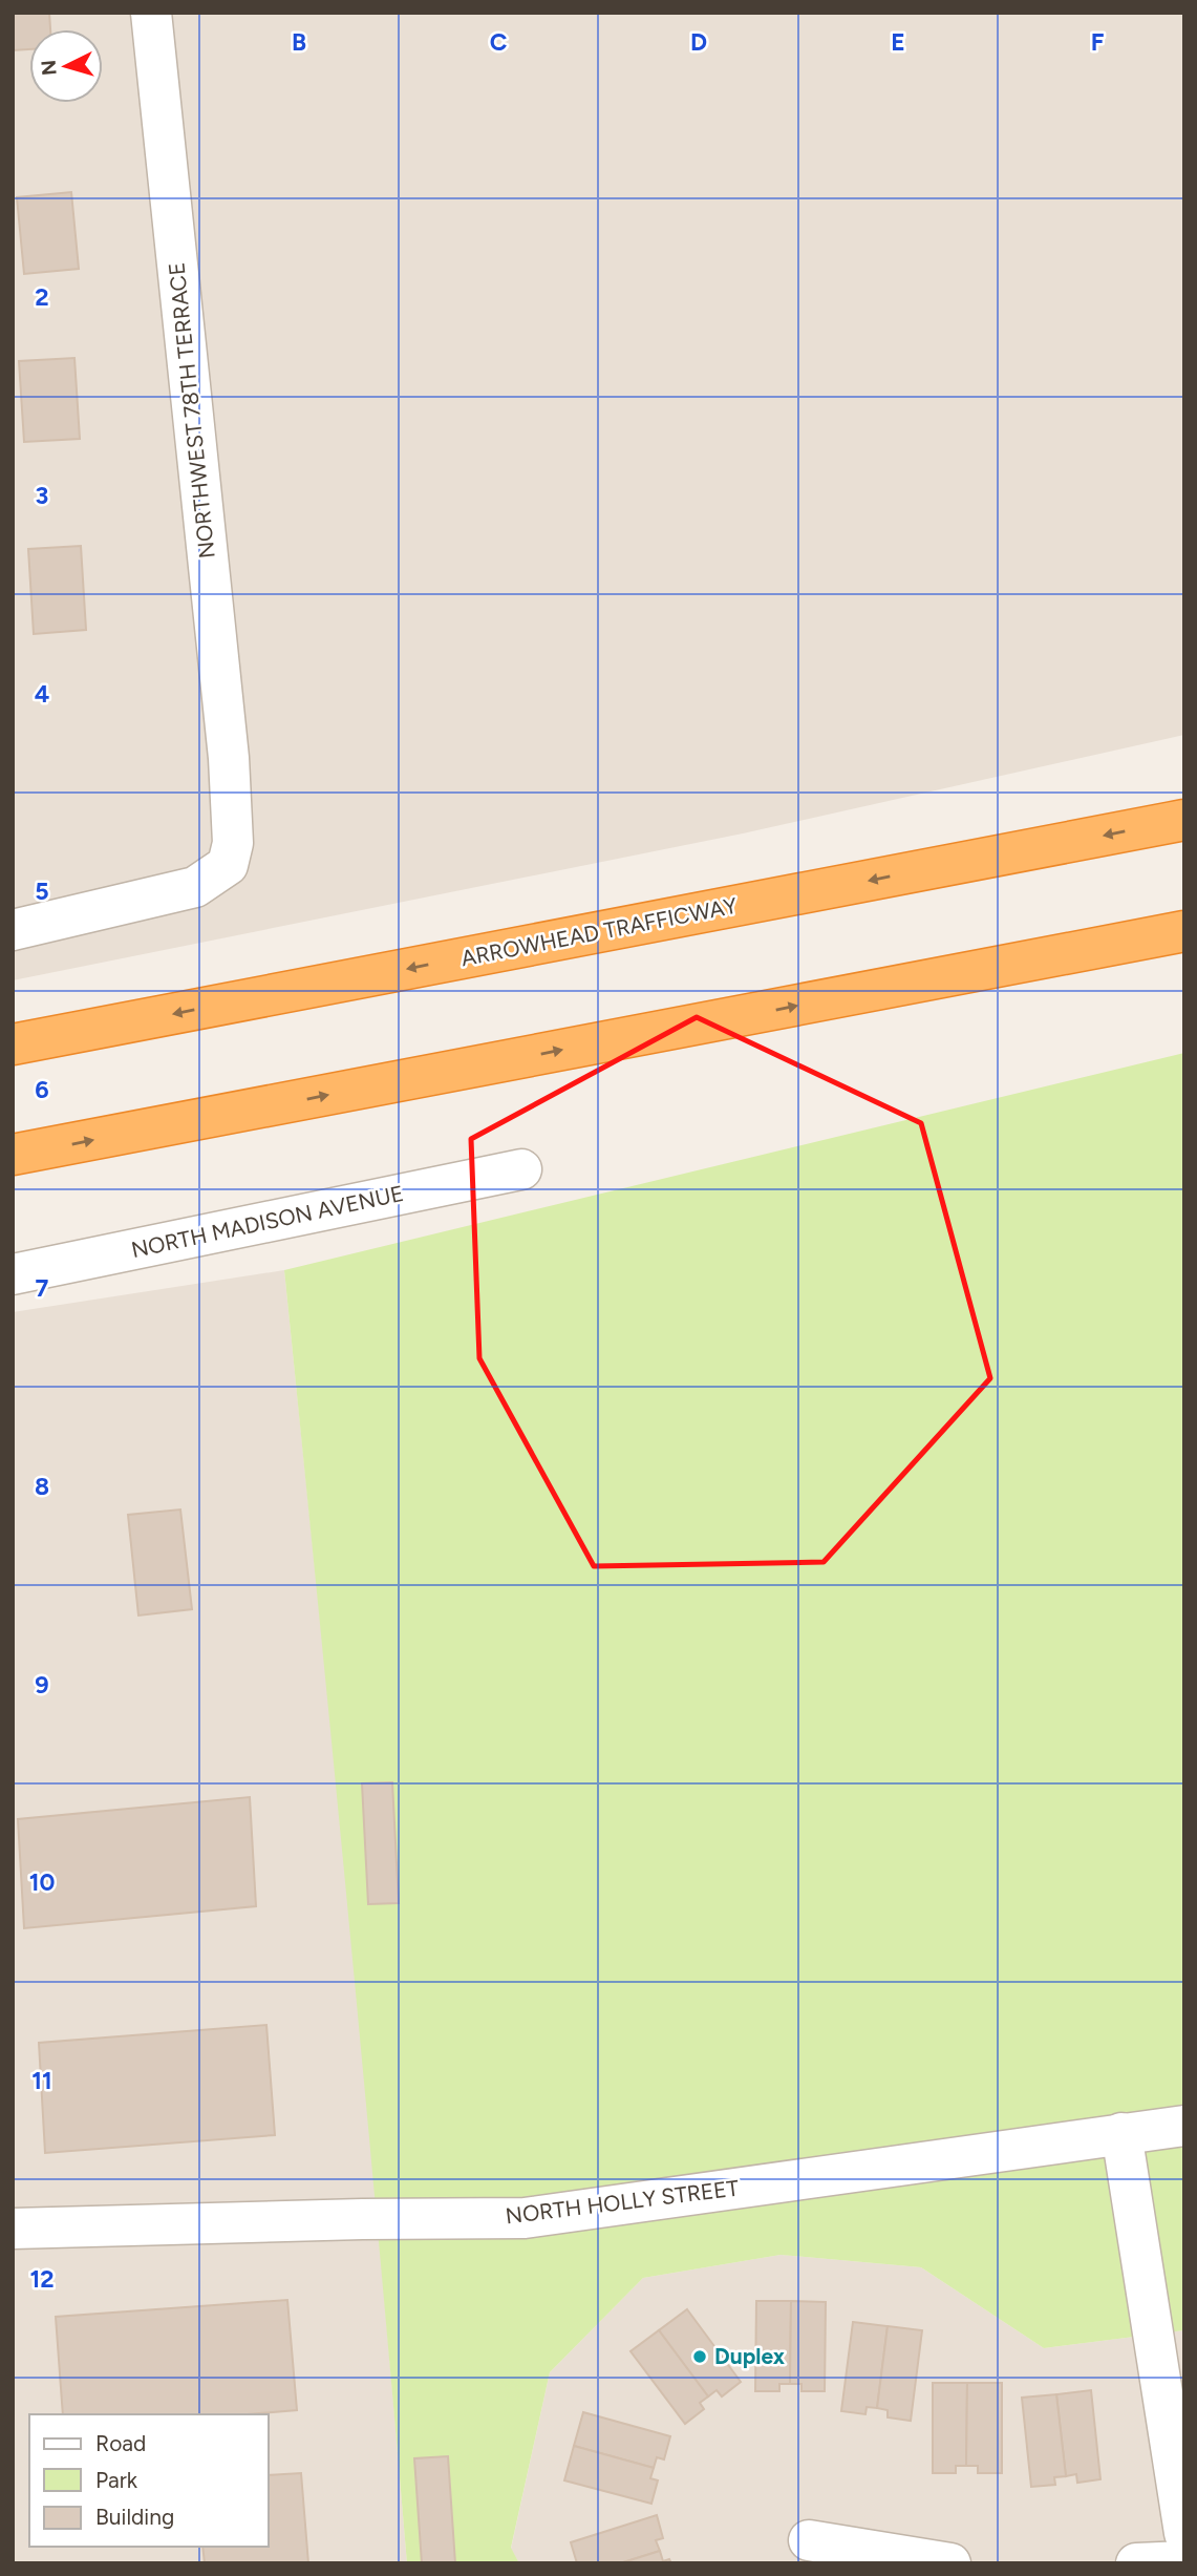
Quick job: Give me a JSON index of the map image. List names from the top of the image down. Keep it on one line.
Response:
{"streets":{"highway":["ARROWHEAD TRAFFICWAY"],"street":["NORTHWEST 78TH TERRACE","NORTH MADISON AVENUE","NORTH HOLLY STREET"]},"places":["Duplex"],"legend":["Road","Park","Building"],"north":"left","grid":{"columns":["B","C","D","E","F"],"rows":["2","3","4","5","6","7","8","9","10","11","12"]}}
